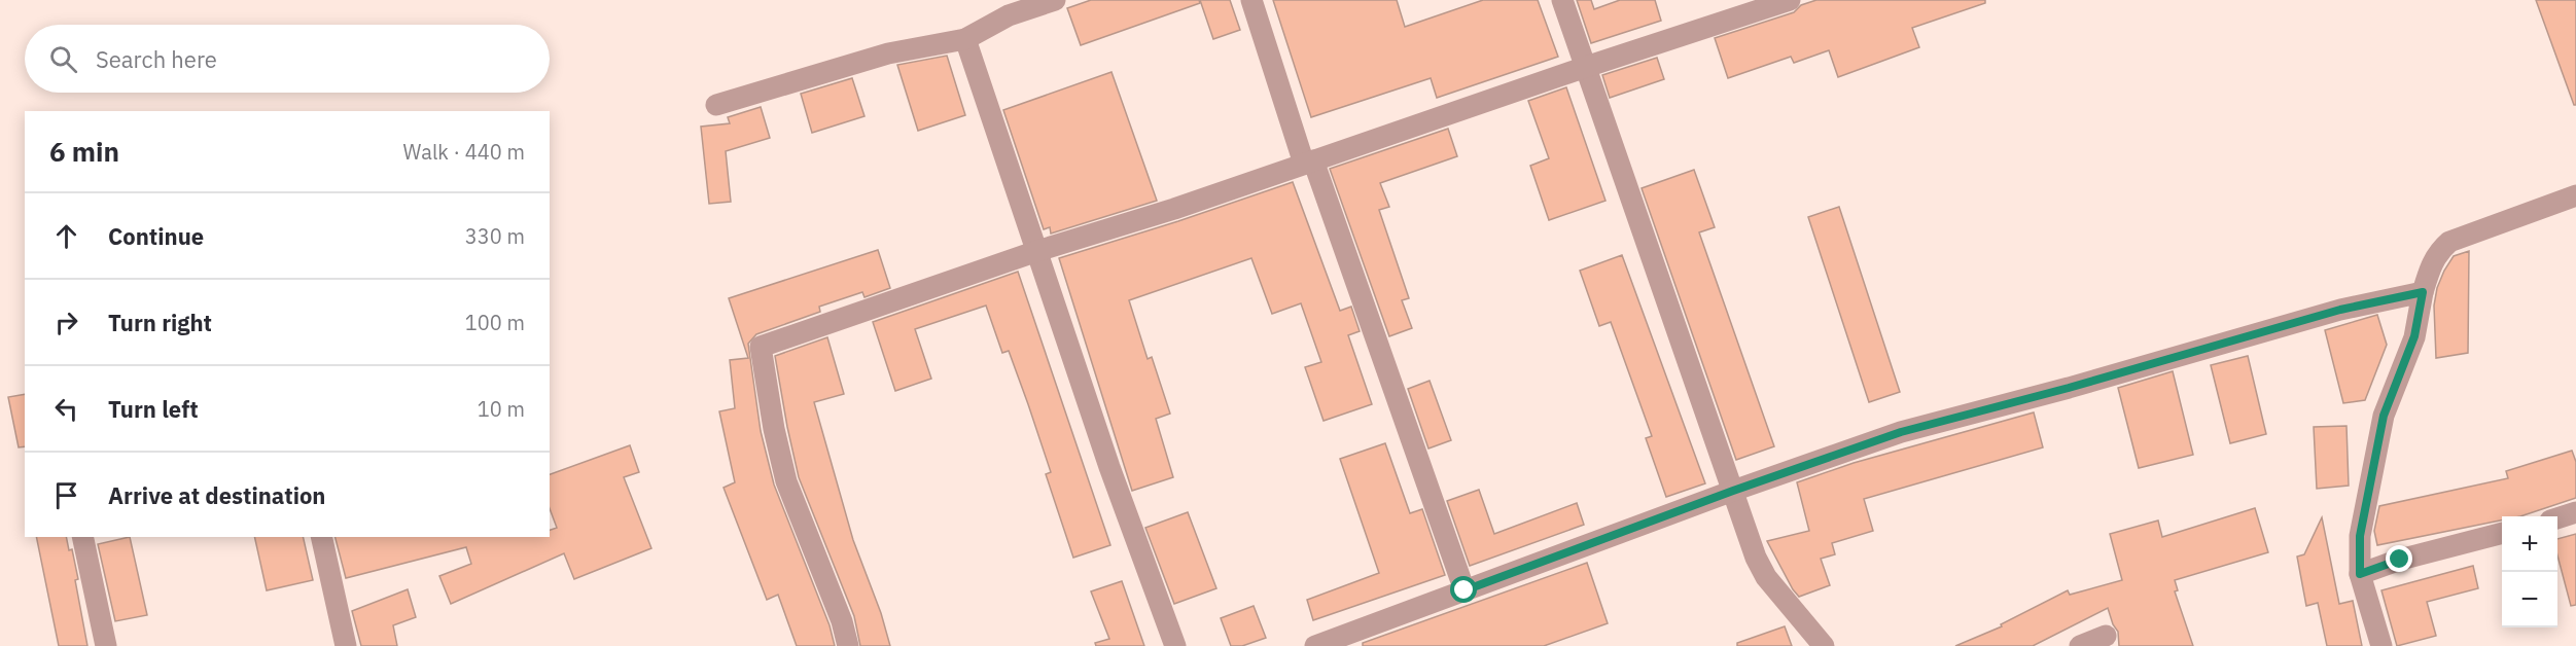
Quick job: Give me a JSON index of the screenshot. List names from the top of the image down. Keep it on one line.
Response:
{"page":{"search":"Search here","heading":["6 min","Walk · 440 m"],"list":[["Continue","330 m"],["Turn right","100 m"],["Turn left","10 m"],"Arrive at destination"],"map_buttons":["+","−"]}}
